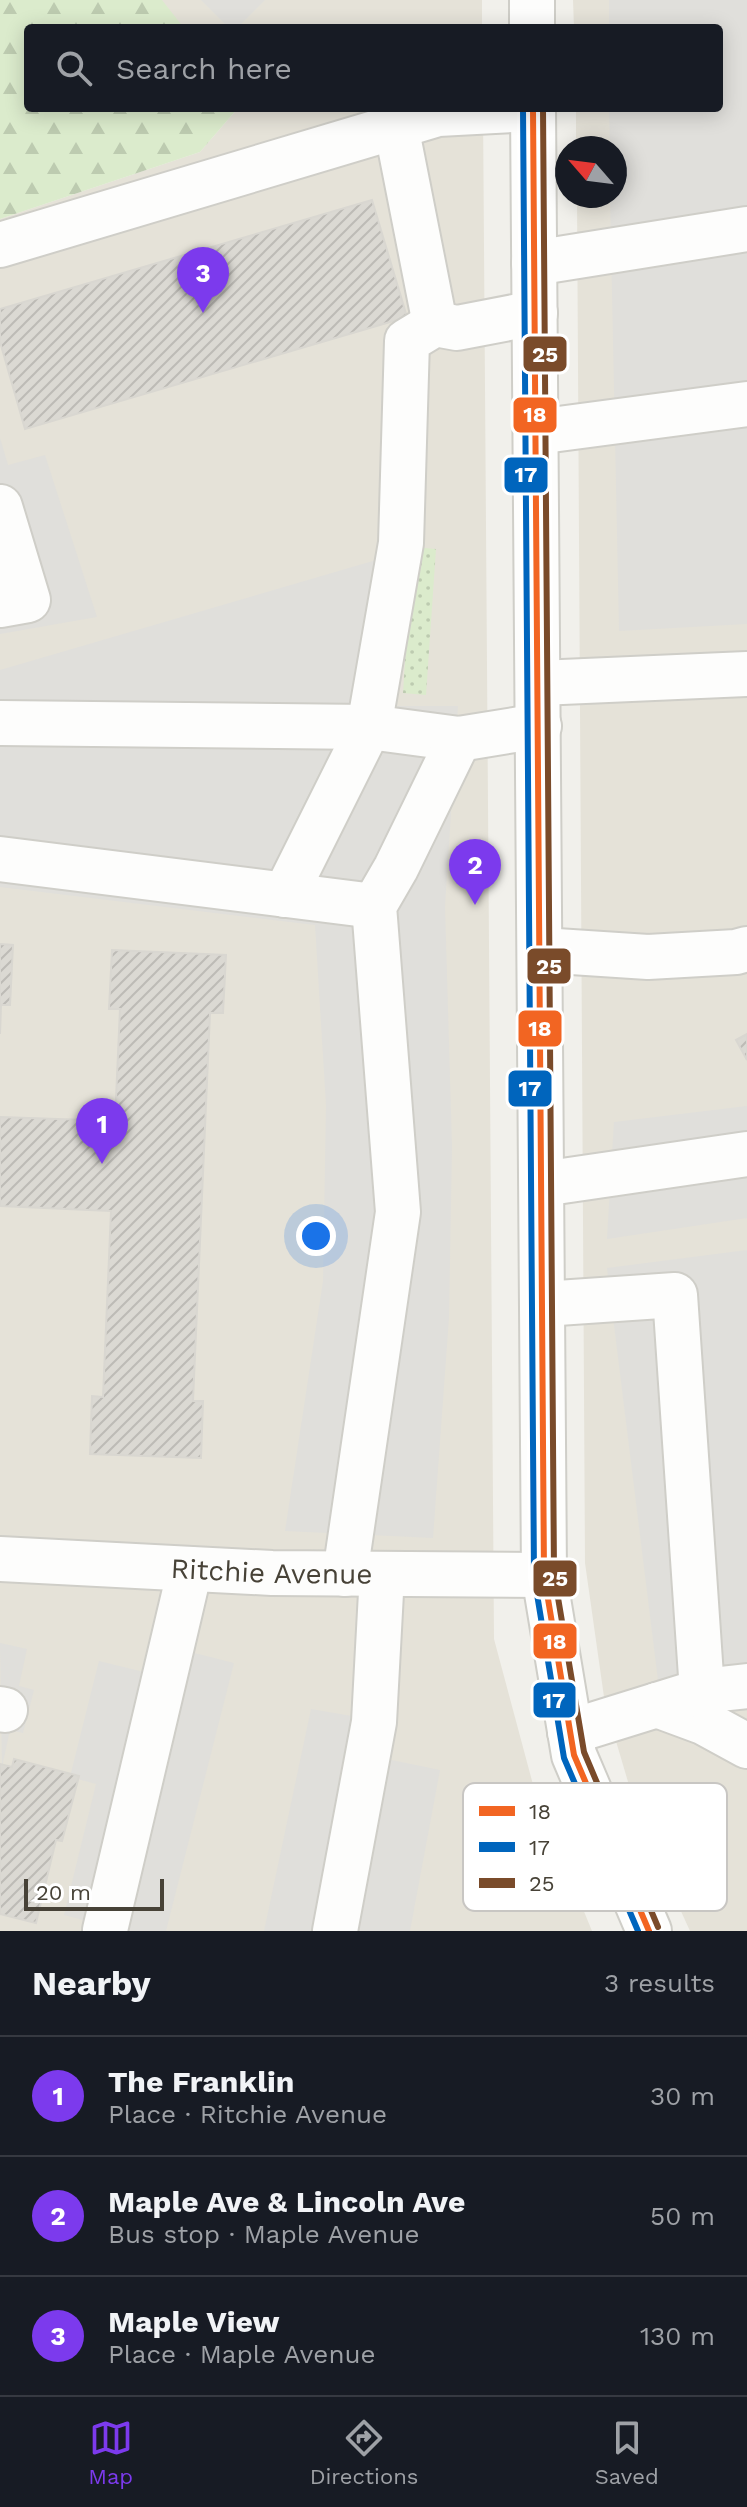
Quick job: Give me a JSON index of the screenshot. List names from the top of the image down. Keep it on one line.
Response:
{"streets":{"street":["Ritchie Avenue"]},"lines":["transit line 18","transit line 17","transit line 25"],"legend":["18","17","25"],"scale_bar":"20 m","north":"top left","page":{"search":"Search here","pins":["3","2","1"],"scale":"20 m","heading":["Nearby","3 results"],"list":[{"mark":"1","name":"The Franklin","note":"Place · Ritchie Avenue","value":"30 m"},{"mark":"2","name":"Maple Ave & Lincoln Ave","note":"Bus stop · Maple Avenue","value":"50 m"},{"mark":"3","name":"Maple View","note":"Place · Maple Avenue","value":"130 m"}],"nav":["Map","Directions","Saved"]}}
